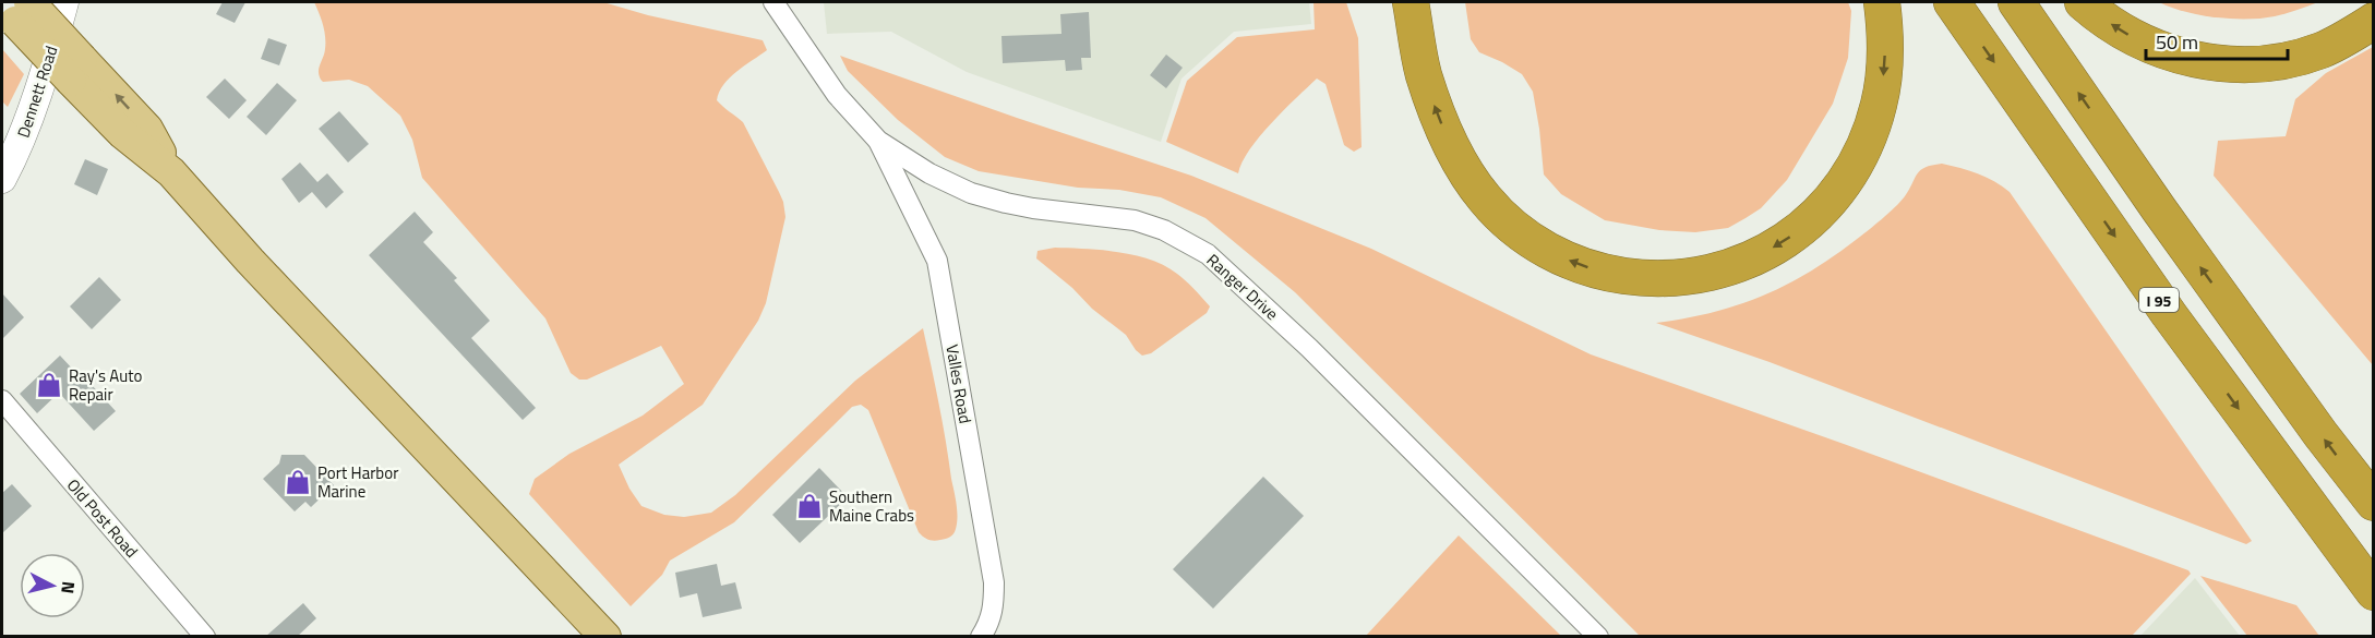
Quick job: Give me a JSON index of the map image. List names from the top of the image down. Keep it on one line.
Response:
{"streets":{"highway":["I 95"],"main road":["Dennett Road"],"street":["Ranger Drive","Valles Road","Old Post Road"]},"crossings":[["Ranger Drive","Valles Road"]],"places":{"shop":["Ray's Auto Repair","Port Harbor Marine","Southern Maine Crabs"]},"scale_bar":"50 m","north":"right"}
